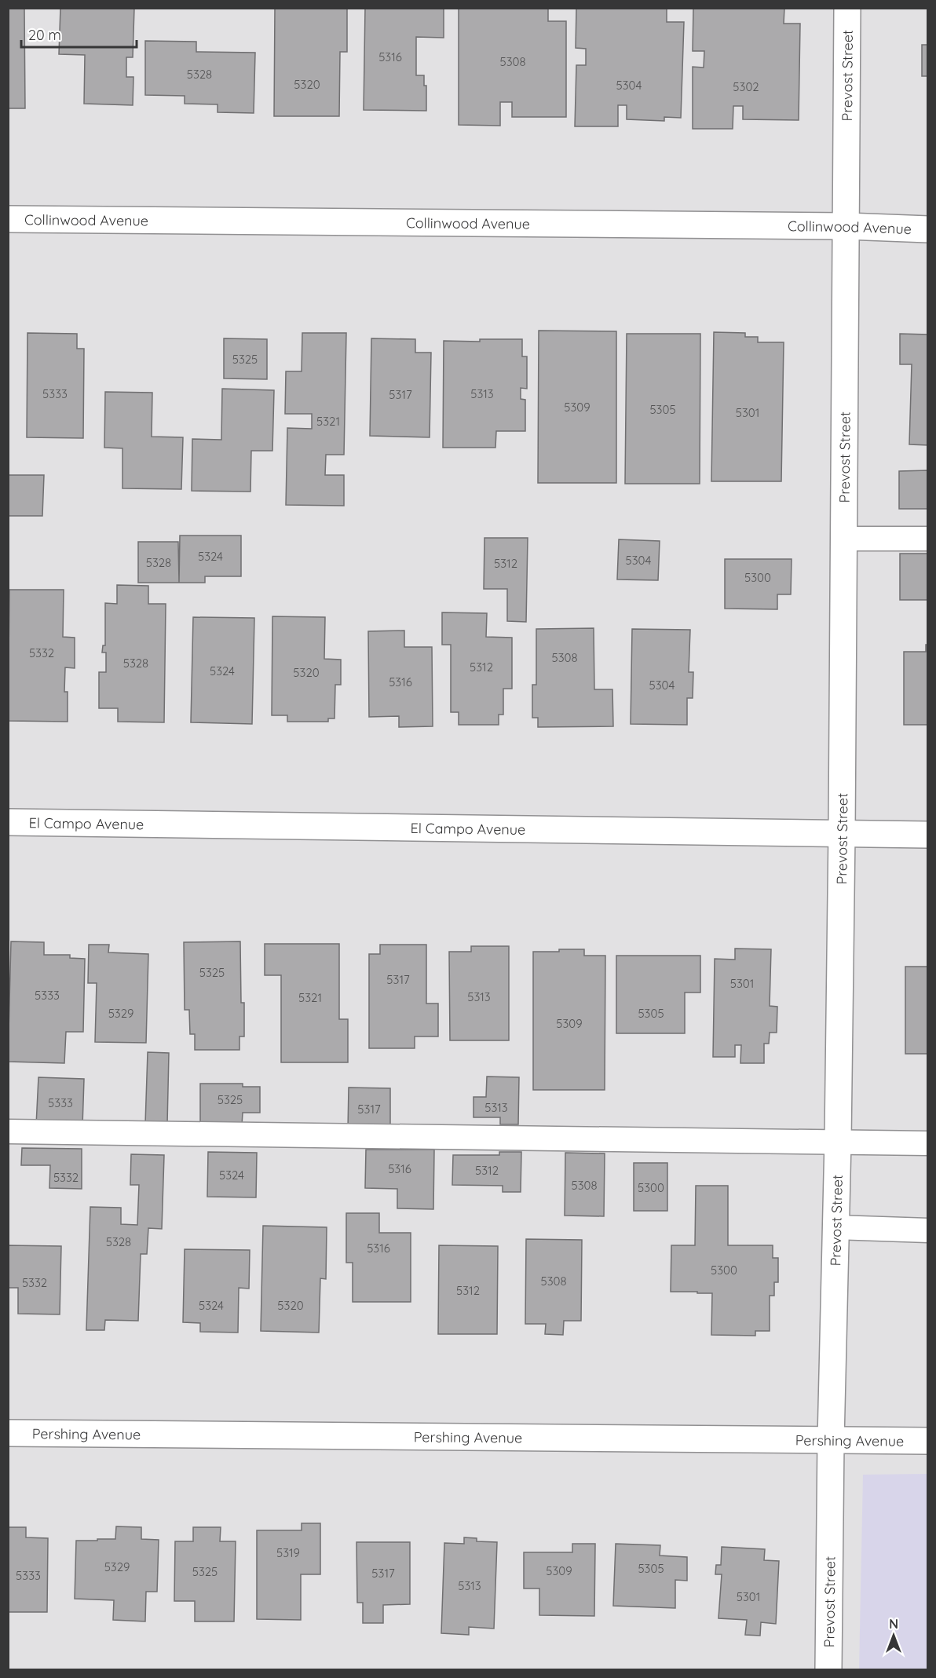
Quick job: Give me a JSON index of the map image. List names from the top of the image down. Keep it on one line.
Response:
{"streets":{"street":["Prevost Street","Collinwood Avenue","El Campo Avenue","Pershing Avenue"]},"crossings":[["Prevost Street","Collinwood Avenue"],["Prevost Street","El Campo Avenue"],["Prevost Street","Pershing Avenue"]],"house_numbers":["5316","5308","5328","5320","5304","5302","5325","5333","5313","5317","5309","5305","5301","5321","5324","5304","5328","5312","5300","5332","5308","5328","5312","5324","5320","5316","5304","5325","5317","5301","5333","5313","5321","5329","5305","5309","5325","5333","5313","5317","5316","5312","5324","5332","5308","5300","5328","5316","5300","5308","5332","5312","5324","5320","5319","5329","5305","5309","5325","5317","5333","5313","5301"],"scale_bar":"20 m","north":"top"}
